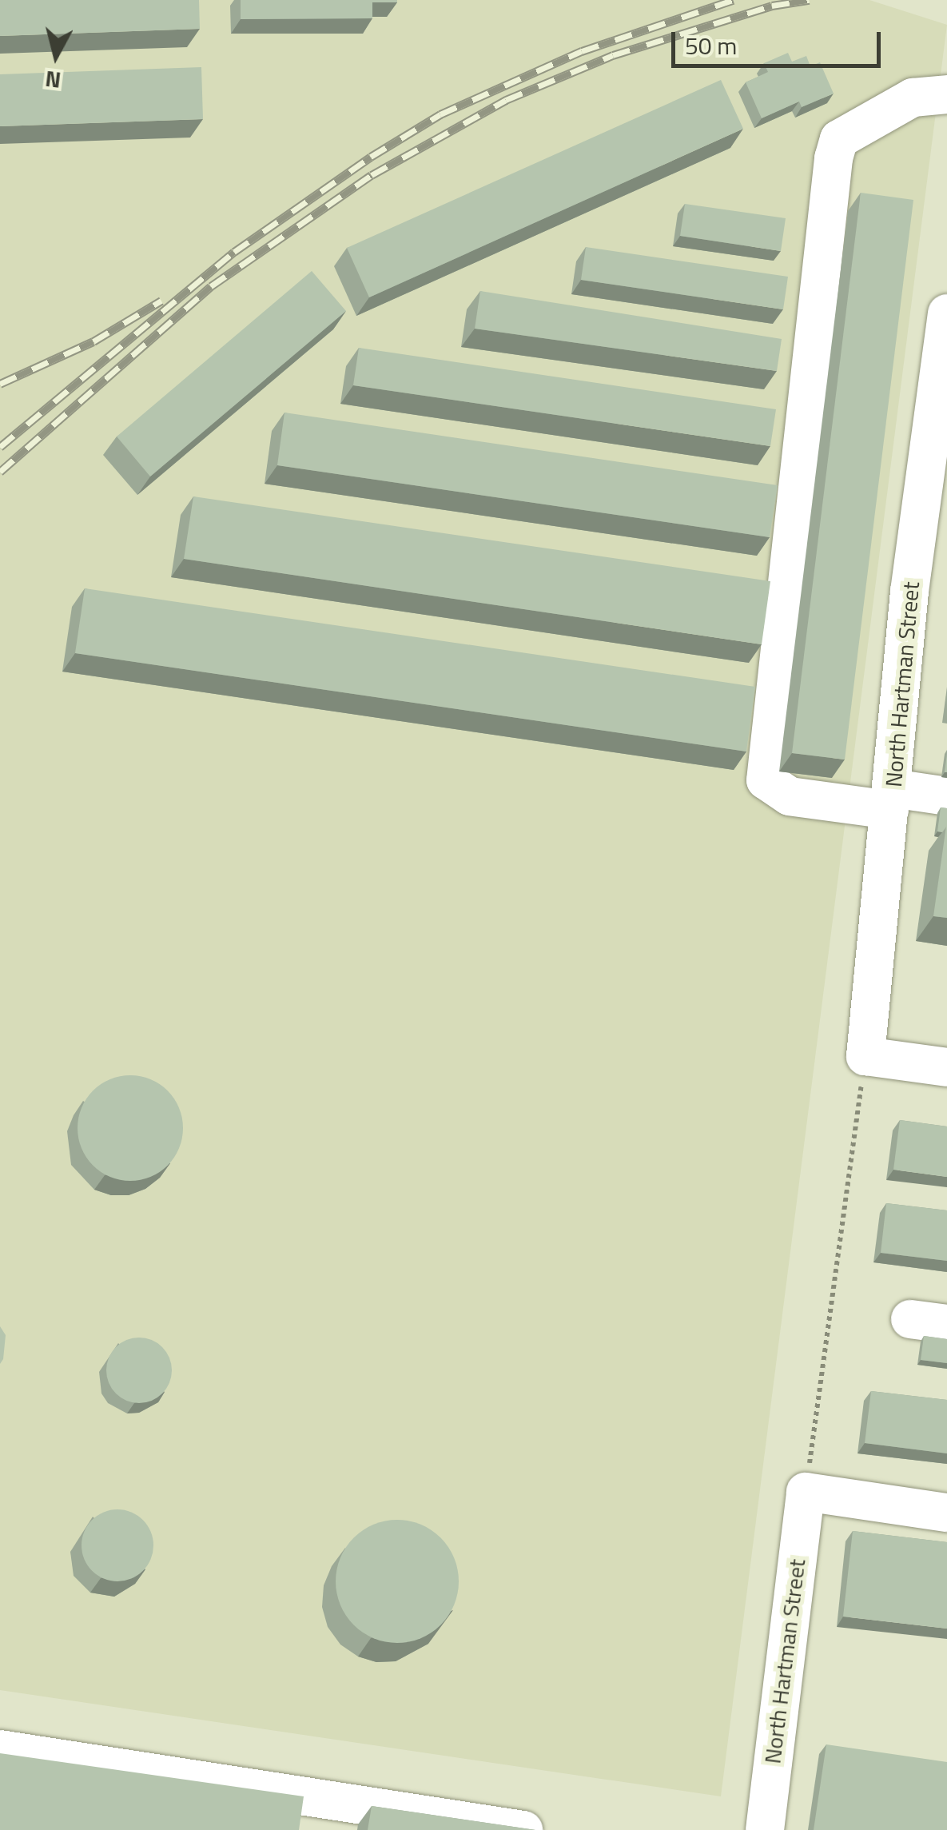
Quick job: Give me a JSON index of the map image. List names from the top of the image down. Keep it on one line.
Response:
{"streets":{"street":["North Hartman Street"]},"scale_bar":"50 m","north":"bottom"}
